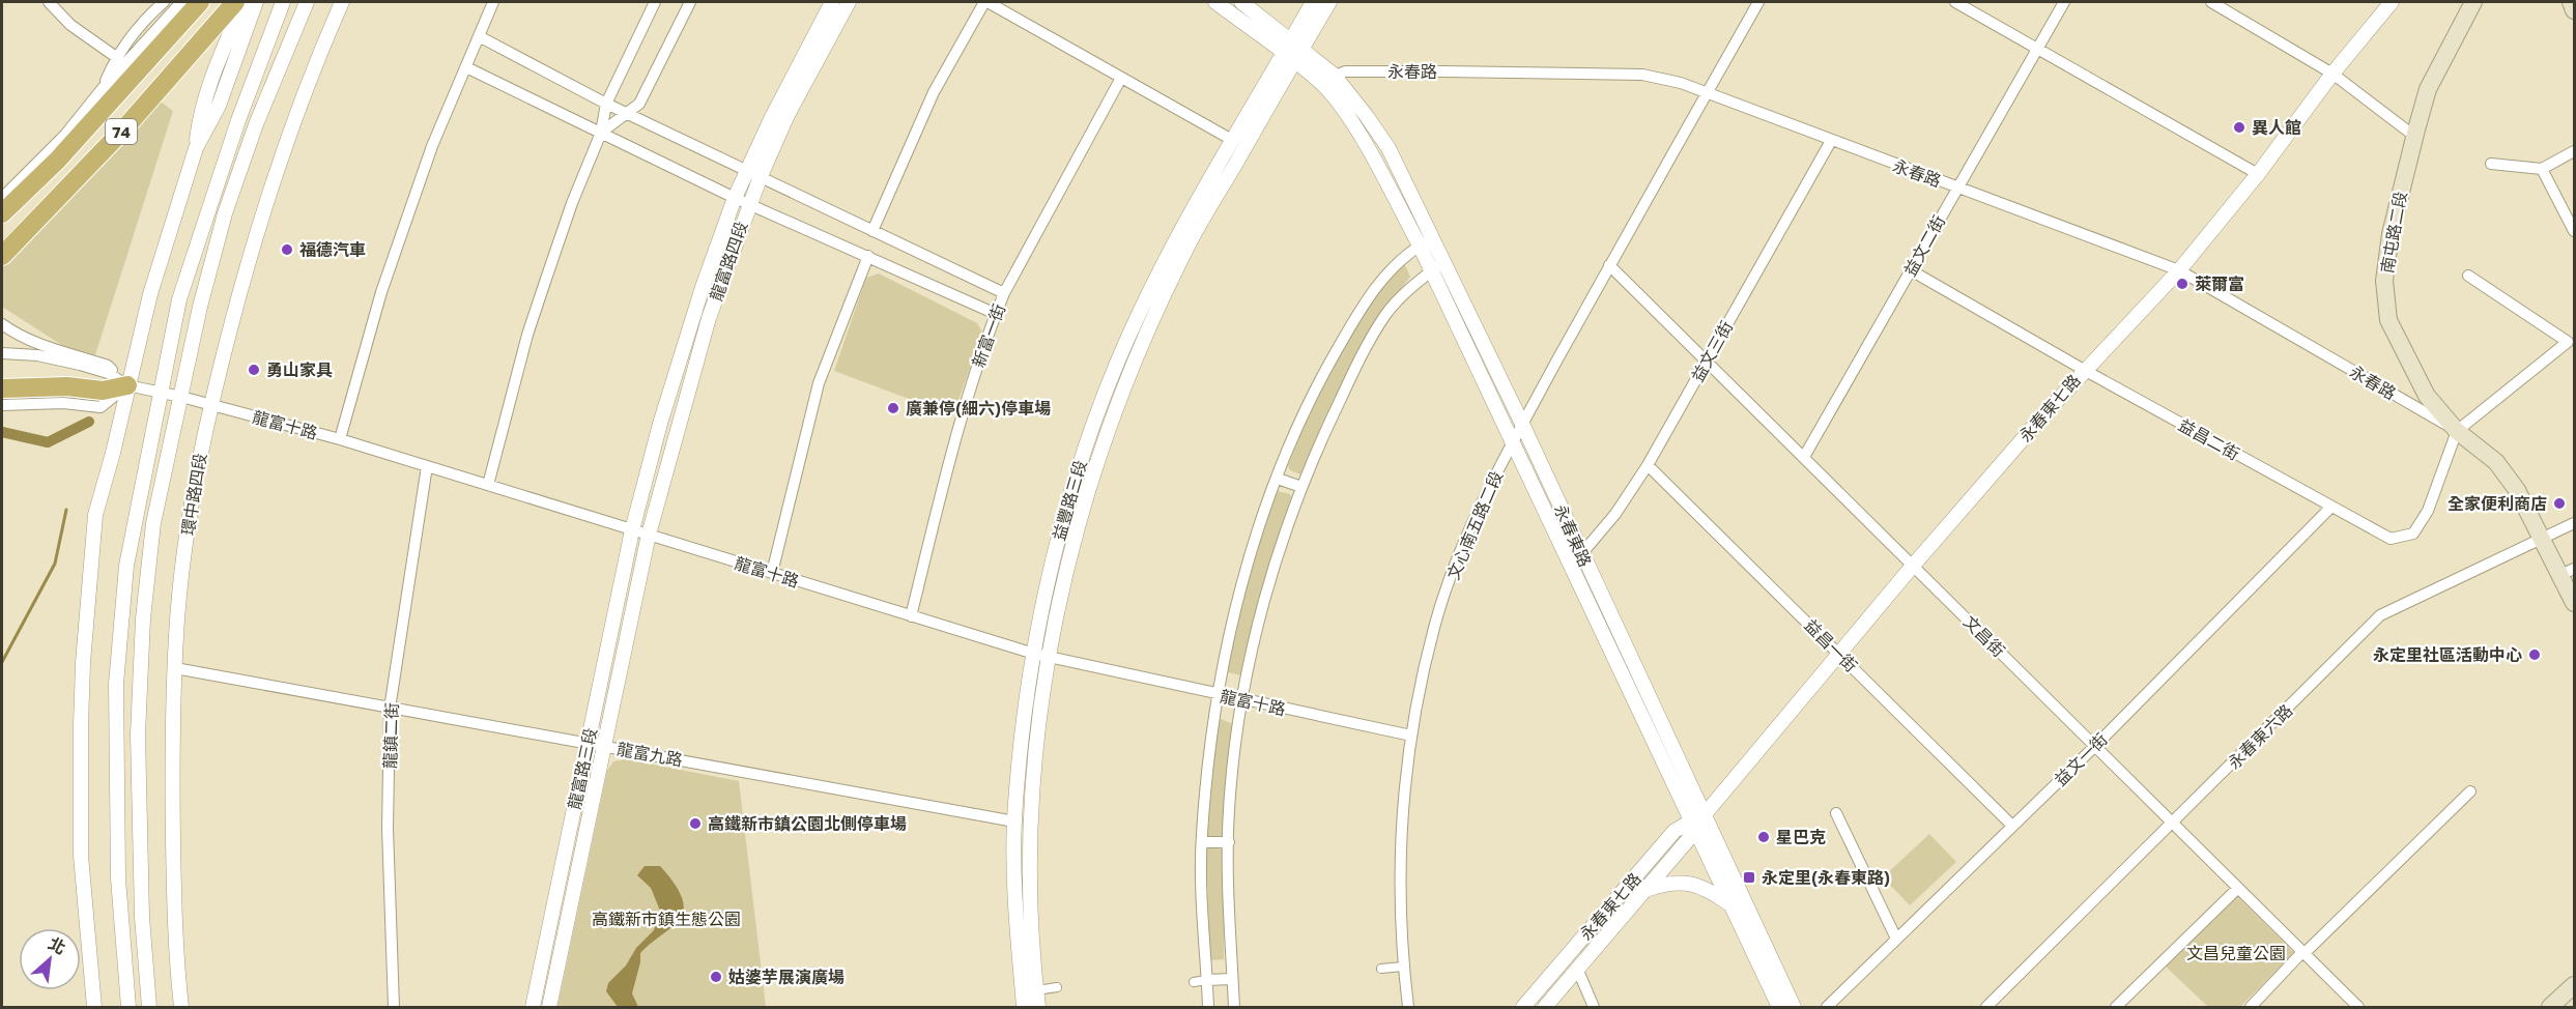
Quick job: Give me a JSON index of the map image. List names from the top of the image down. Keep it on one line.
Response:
{"streets":{"highway":["74"],"main road":["南屯路二段"],"street":["永春路","益文二街","龍富路四段","新富一街","益文三街","永春東七路","龍富十路","益昌二街","環中路四段","益豐路三段","文心南五路二段","永春東路","文昌街","益昌一街","龍鎮二街","永春東六路","龍富九路","益文一街","龍富路三段"]},"crossings":[["永春路","南屯路二段"],["永春路","益文二街"],["永春路","益文三街"],["永春路","永春東七路"],["永春路","益昌二街"],["永春路","文心南五路二段"],["永春路","永春東路"],["南屯路二段","益昌二街"],["南屯路二段","永春東六路"],["益文二街","益昌二街"],["益文二街","文昌街"],["龍富路四段","龍富十路"],["龍富路四段","龍富路三段"],["新富一街","龍富十路"],["益文三街","永春東路"],["益文三街","文昌街"],["益文三街","益昌一街"],["永春東七路","益昌二街"],["永春東七路","永春東路"],["永春東七路","文昌街"],["永春東七路","益昌一街"],["龍富十路","環中路四段"],["龍富十路","益豐路三段"],["龍富十路","文心南五路二段"],["龍富十路","龍鎮二街"],["龍富十路","龍富路三段"],["益昌二街","益文一街"],["環中路四段","龍富九路"],["益豐路三段","龍富九路"],["文心南五路二段","永春東路"],["文心南五路二段","文昌街"],["文昌街","永春東六路"],["文昌街","益文一街"],["益昌一街","益文一街"],["龍鎮二街","龍富九路"],["龍富九路","龍富路三段"]],"parks":["高鐵新市鎮生態公園","文昌兒童公園"],"places":{"other":["異人館","福德汽車","萊爾富","勇山家具","廣兼停(細六)停車場","全家便利商店","永定里社區活動中心","高鐵新市鎮公園北側停車場","星巴克","姑婆芋展演廣場"],"transit":["永定里(永春東路)"]},"north":"top right"}
